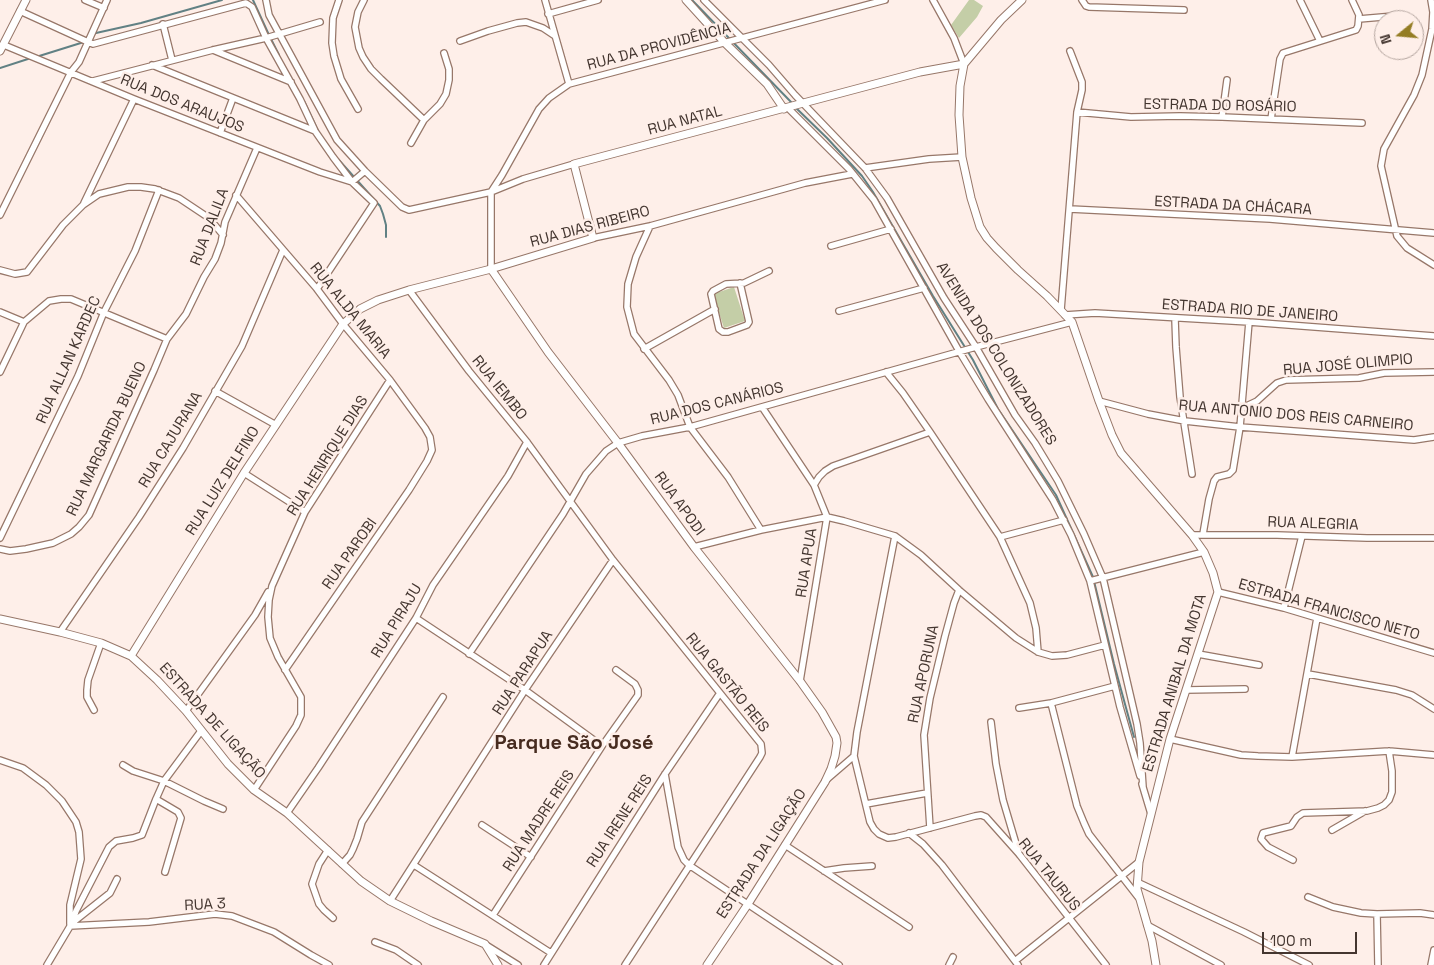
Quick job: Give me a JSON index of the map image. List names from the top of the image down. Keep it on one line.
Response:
{"streets":{"street":["RUA DA PROVIDÊNCIA","RUA DOS ARAUJOS","ESTRADA DO ROSÁRIO","RUA NATAL","ESTRADA DA CHÁCARA","RUA DALILA","RUA DIAS RIBEIRO","RUA ALDA MARIA","ESTRADA RIO DE JANEIRO","AVENIDA DOS COLONIZADORES","RUA ALLAN KARDEC","RUA JOSÉ OLIMPIO","RUA IEMBO","RUA DOS CANÁRIOS","RUA ANTONIO DOS REIS CARNEIRO","RUA MARGARIDA BUENO","RUA CAJURANA","RUA HENRIQUE DIAS","RUA LUIZ DELFINO","RUA APODI","RUA ALEGRIA","RUA PAROBI","RUA APUA","ESTRADA FRANCISCO NETO","RUA PIRAJU","RUA PARAPUA","RUA APORUNA","RUA GASTÃO REIS","ESTRADA ANIBAL DA MOTA","ESTRADA DE LIGAÇÃO","RUA MADRE REIS","RUA IRENE REIS","ESTRADA DA LIGAÇÃO","RUA TAURUS","RUA 3"]},"crossings":[["RUA DA PROVIDÊNCIA","RUA NATAL"],["RUA DA PROVIDÊNCIA","AVENIDA DOS COLONIZADORES"],["RUA DOS ARAUJOS","RUA DALILA"],["RUA NATAL","AVENIDA DOS COLONIZADORES"],["RUA NATAL","ESTRADA ANIBAL DA MOTA"],["RUA DALILA","RUA ALDA MARIA"],["RUA DALILA","RUA MARGARIDA BUENO"],["RUA DIAS RIBEIRO","RUA ALDA MARIA"],["RUA DIAS RIBEIRO","AVENIDA DOS COLONIZADORES"],["RUA DIAS RIBEIRO","RUA IEMBO"],["RUA DIAS RIBEIRO","RUA LUIZ DELFINO"],["RUA DIAS RIBEIRO","RUA APODI"],["RUA ALDA MARIA","RUA CAJURANA"],["RUA ALDA MARIA","RUA HENRIQUE DIAS"],["RUA ALDA MARIA","RUA LUIZ DELFINO"],["RUA ALDA MARIA","RUA PAROBI"],["ESTRADA RIO DE JANEIRO","ESTRADA ANIBAL DA MOTA"],["AVENIDA DOS COLONIZADORES","RUA DOS CANÁRIOS"],["AVENIDA DOS COLONIZADORES","ESTRADA ANIBAL DA MOTA"],["RUA IEMBO","RUA DOS CANÁRIOS"],["RUA IEMBO","RUA PIRAJU"],["RUA IEMBO","RUA GASTÃO REIS"],["RUA DOS CANÁRIOS","RUA APODI"],["RUA DOS CANÁRIOS","RUA APUA"],["RUA DOS CANÁRIOS","RUA GASTÃO REIS"],["RUA DOS CANÁRIOS","ESTRADA ANIBAL DA MOTA"],["RUA ANTONIO DOS REIS CARNEIRO","ESTRADA ANIBAL DA MOTA"],["RUA CAJURANA","ESTRADA DE LIGAÇÃO"],["RUA HENRIQUE DIAS","RUA PAROBI"],["RUA HENRIQUE DIAS","ESTRADA DE LIGAÇÃO"],["RUA LUIZ DELFINO","ESTRADA DE LIGAÇÃO"],["RUA APODI","RUA APUA"],["RUA APODI","ESTRADA DA LIGAÇÃO"],["RUA ALEGRIA","ESTRADA ANIBAL DA MOTA"],["ESTRADA FRANCISCO NETO","ESTRADA ANIBAL DA MOTA"],["RUA PIRAJU","ESTRADA DE LIGAÇÃO"],["RUA PARAPUA","RUA GASTÃO REIS"],["RUA PARAPUA","ESTRADA DE LIGAÇÃO"],["RUA APORUNA","RUA TAURUS"],["RUA GASTÃO REIS","RUA IRENE REIS"]],"districts":["Parque São José"],"scale_bar":"100 m","north":"left"}
